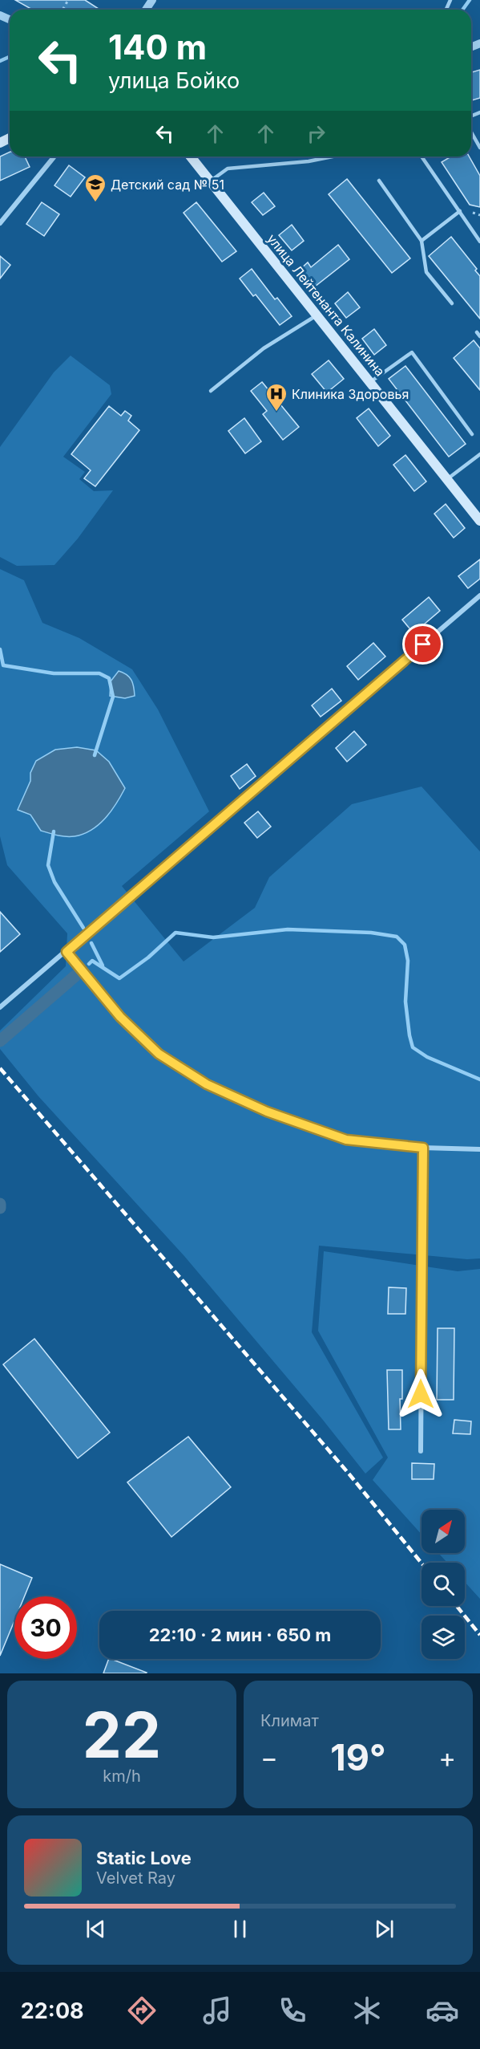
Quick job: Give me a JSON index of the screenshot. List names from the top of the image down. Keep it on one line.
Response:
{"streets":{"main road":["улица Лейтенанта Калинина"]},"places":{"school or university":["Детский сад № 51"],"hospital":["Клиника Здоровья"]},"north":"top right","page":{"turn":["140 m","улица Бойко"],"limit":"30","trip":"22:10 · 2 мин · 650 m","tile":[["22","km/h"],"Климат"],"heat":["−","19°","+"],"song":["Static Love","Velvet Ray"],"tabs":"22:08"}}
